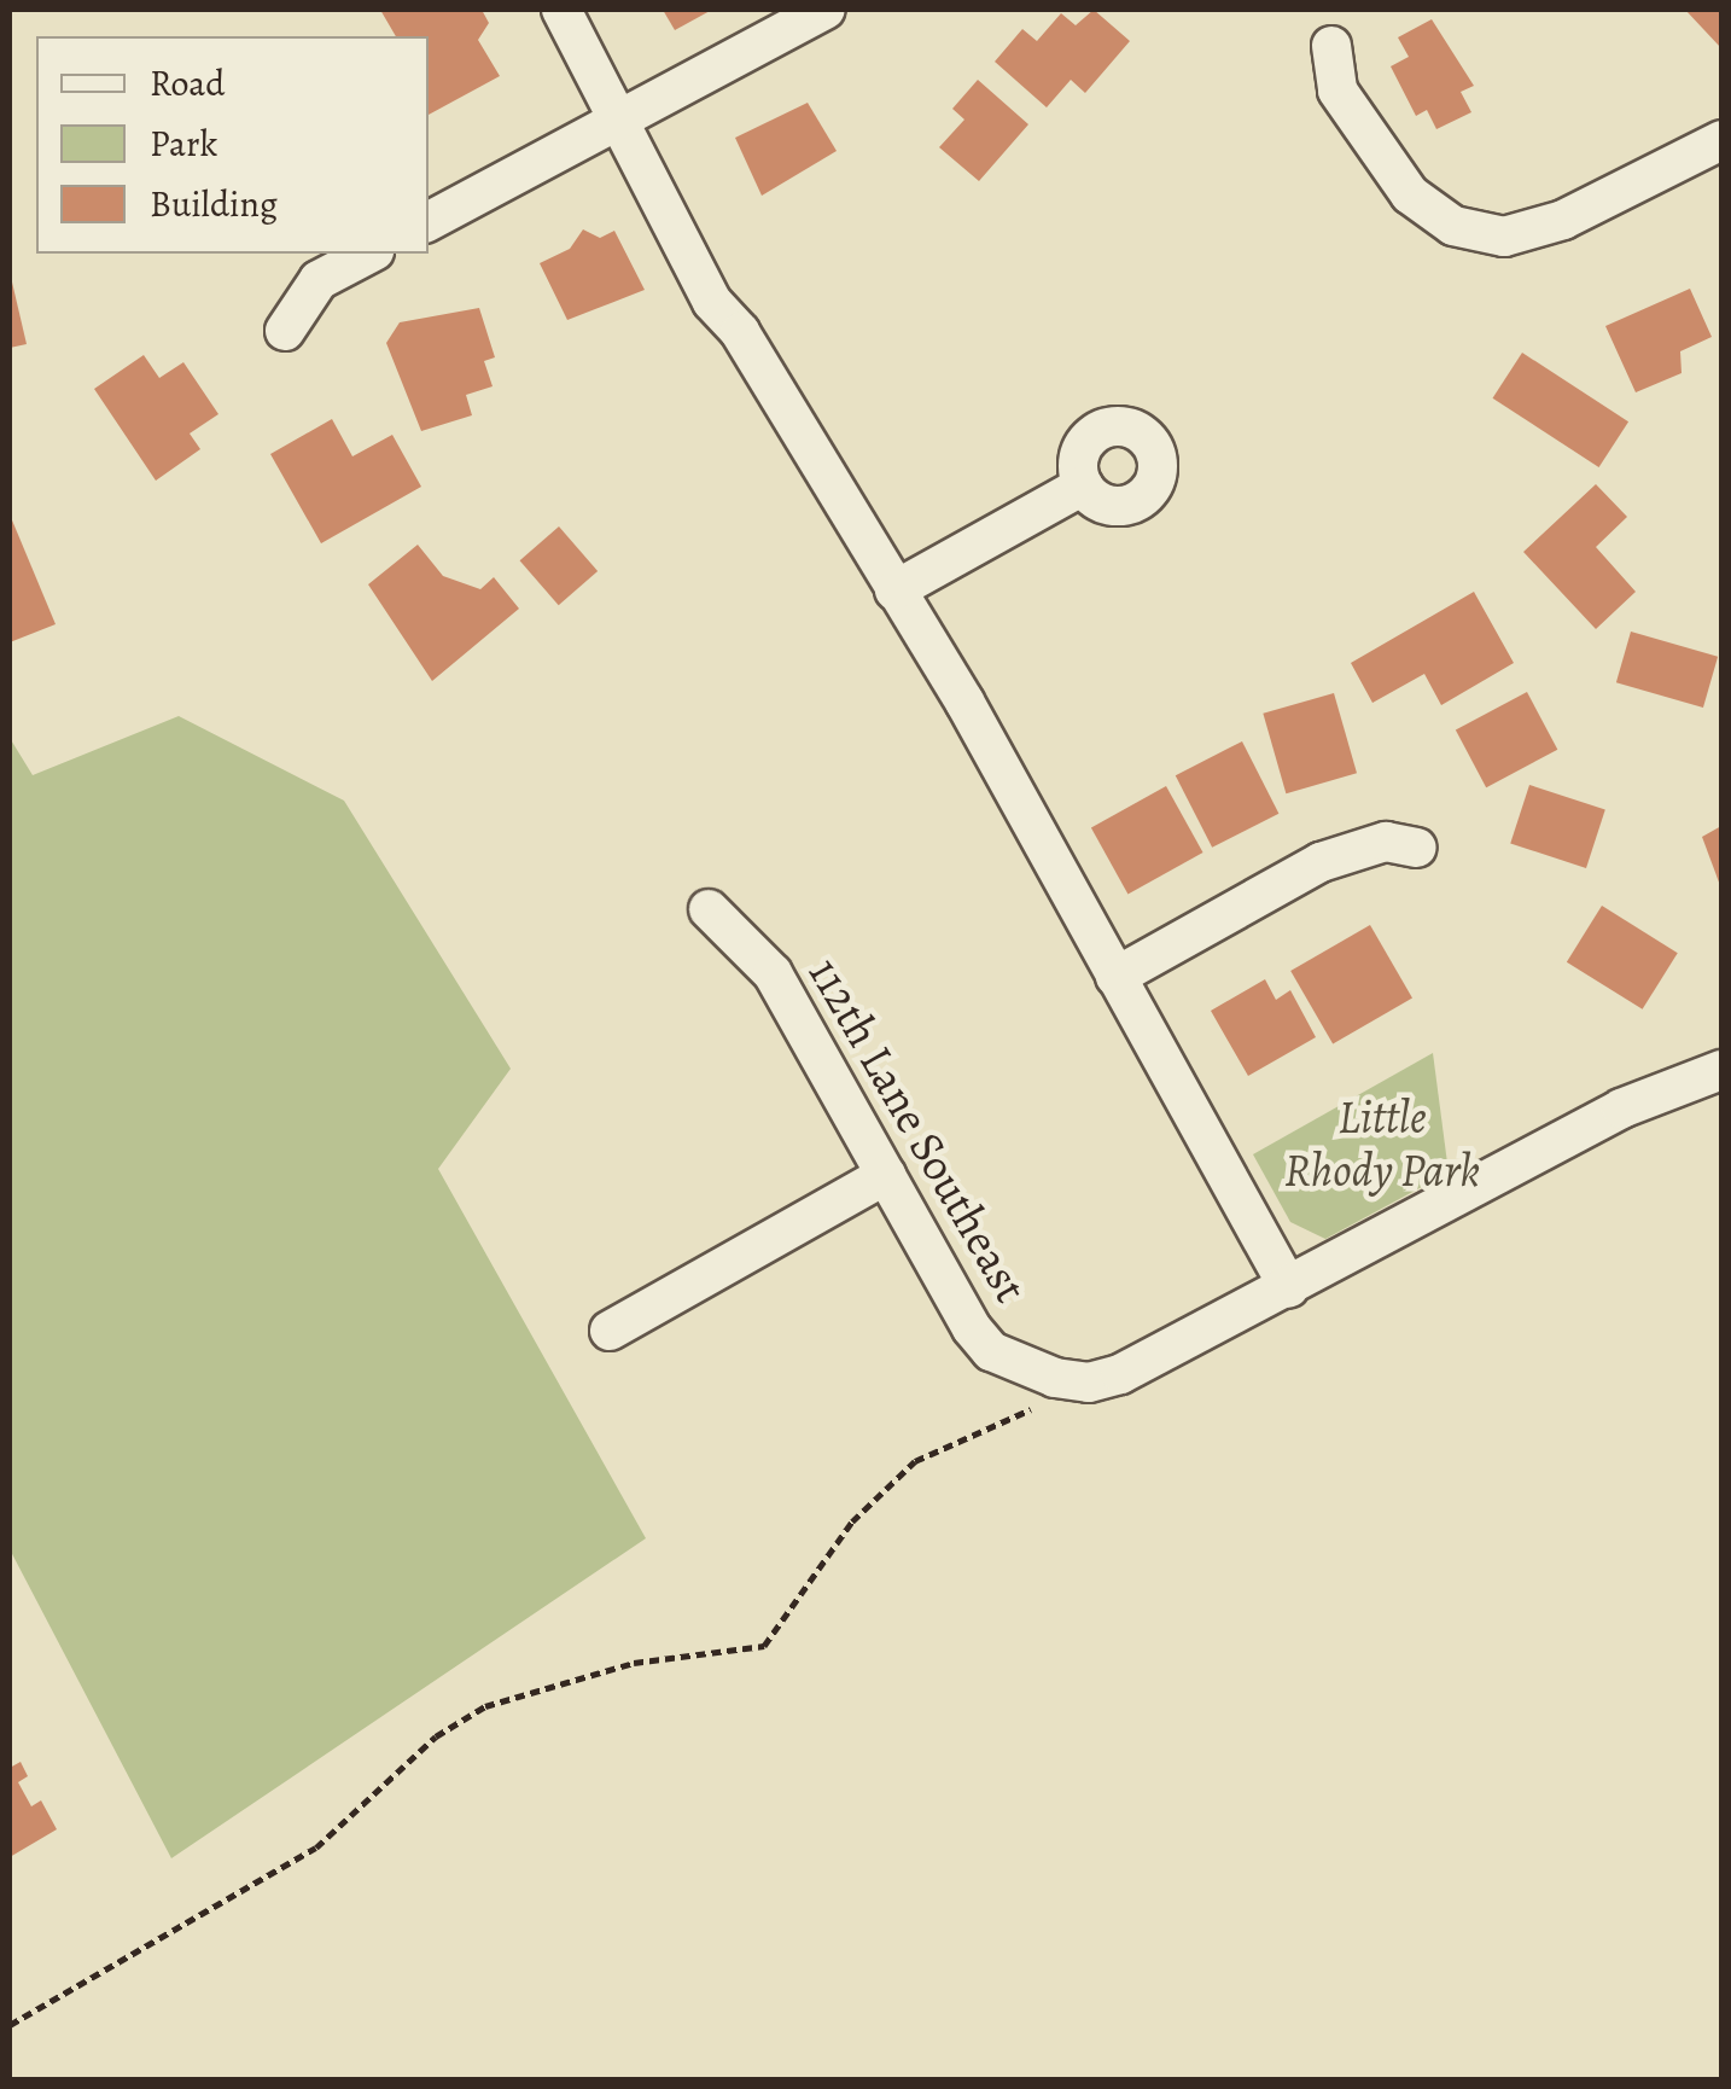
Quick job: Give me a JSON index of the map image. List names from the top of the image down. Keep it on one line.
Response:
{"streets":{"street":["112th Lane Southeast"]},"parks":["Little Rhody Park"],"legend":["Road","Park","Building"]}
